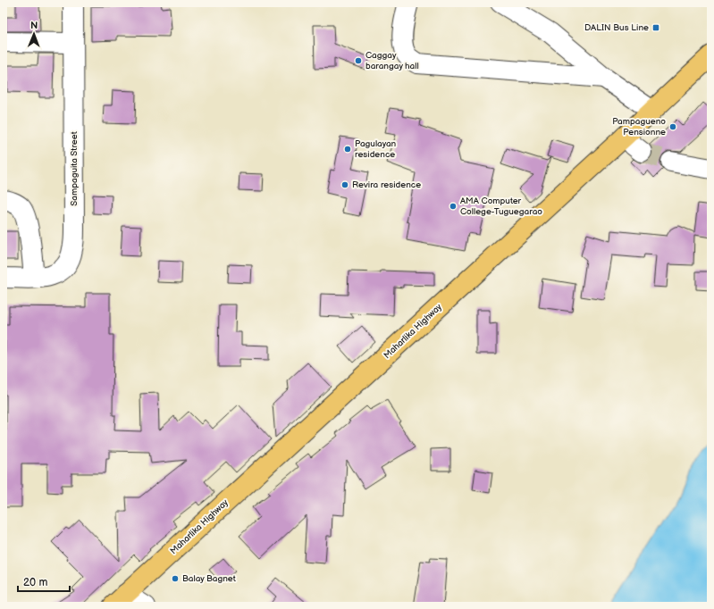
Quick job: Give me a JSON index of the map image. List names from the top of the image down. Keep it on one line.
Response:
{"streets":{"main road":["Maharlika Highway"],"street":["Sampaguita Street"]},"places":{"transit":["DALIN Bus Line"],"other":["Caggay barangay hall","Pampagueno Pensionne","Pagulayan residence","Revira residence","AMA Computer College-Tuguegarao","Balay Bagnet"]},"scale_bar":"20 m","north":"top"}
